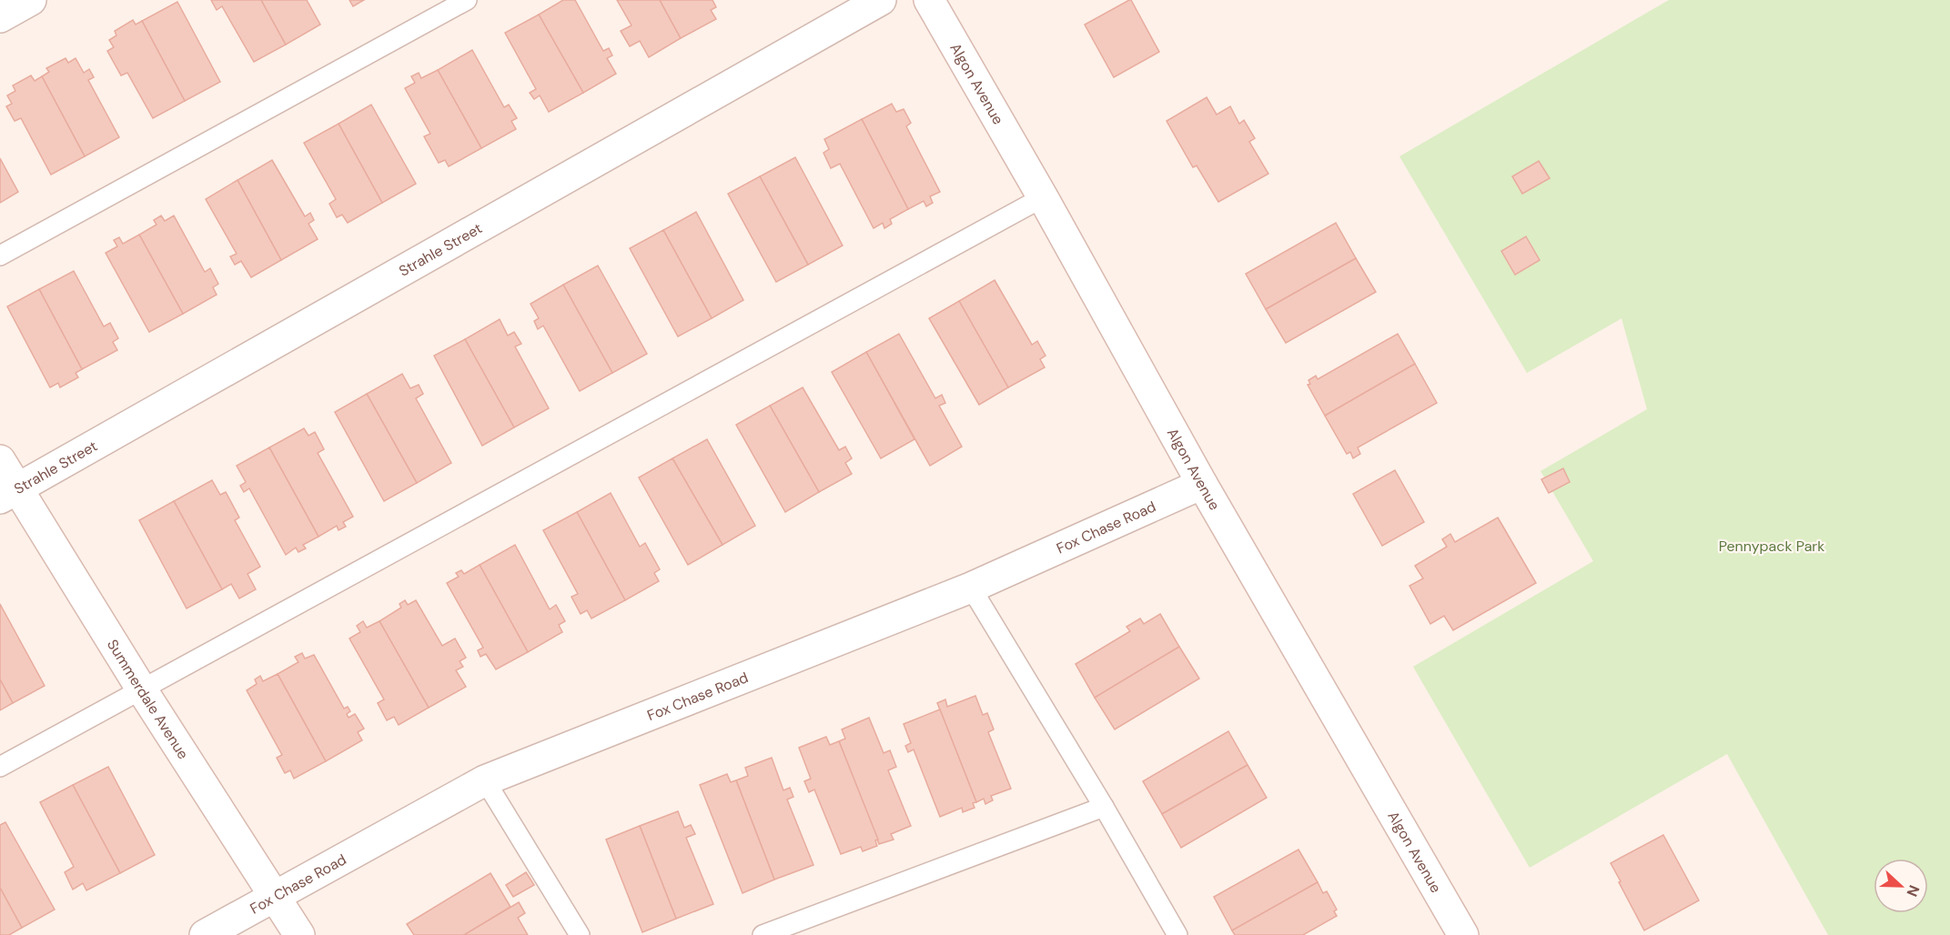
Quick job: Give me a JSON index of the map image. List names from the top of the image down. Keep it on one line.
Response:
{"streets":{"street":["Algon Avenue","Strahle Street","Fox Chase Road","Summerdale Avenue"]},"crossings":[["Algon Avenue","Fox Chase Road"],["Strahle Street","Summerdale Avenue"],["Fox Chase Road","Summerdale Avenue"]],"parks":["Pennypack Park"],"north":"right"}
